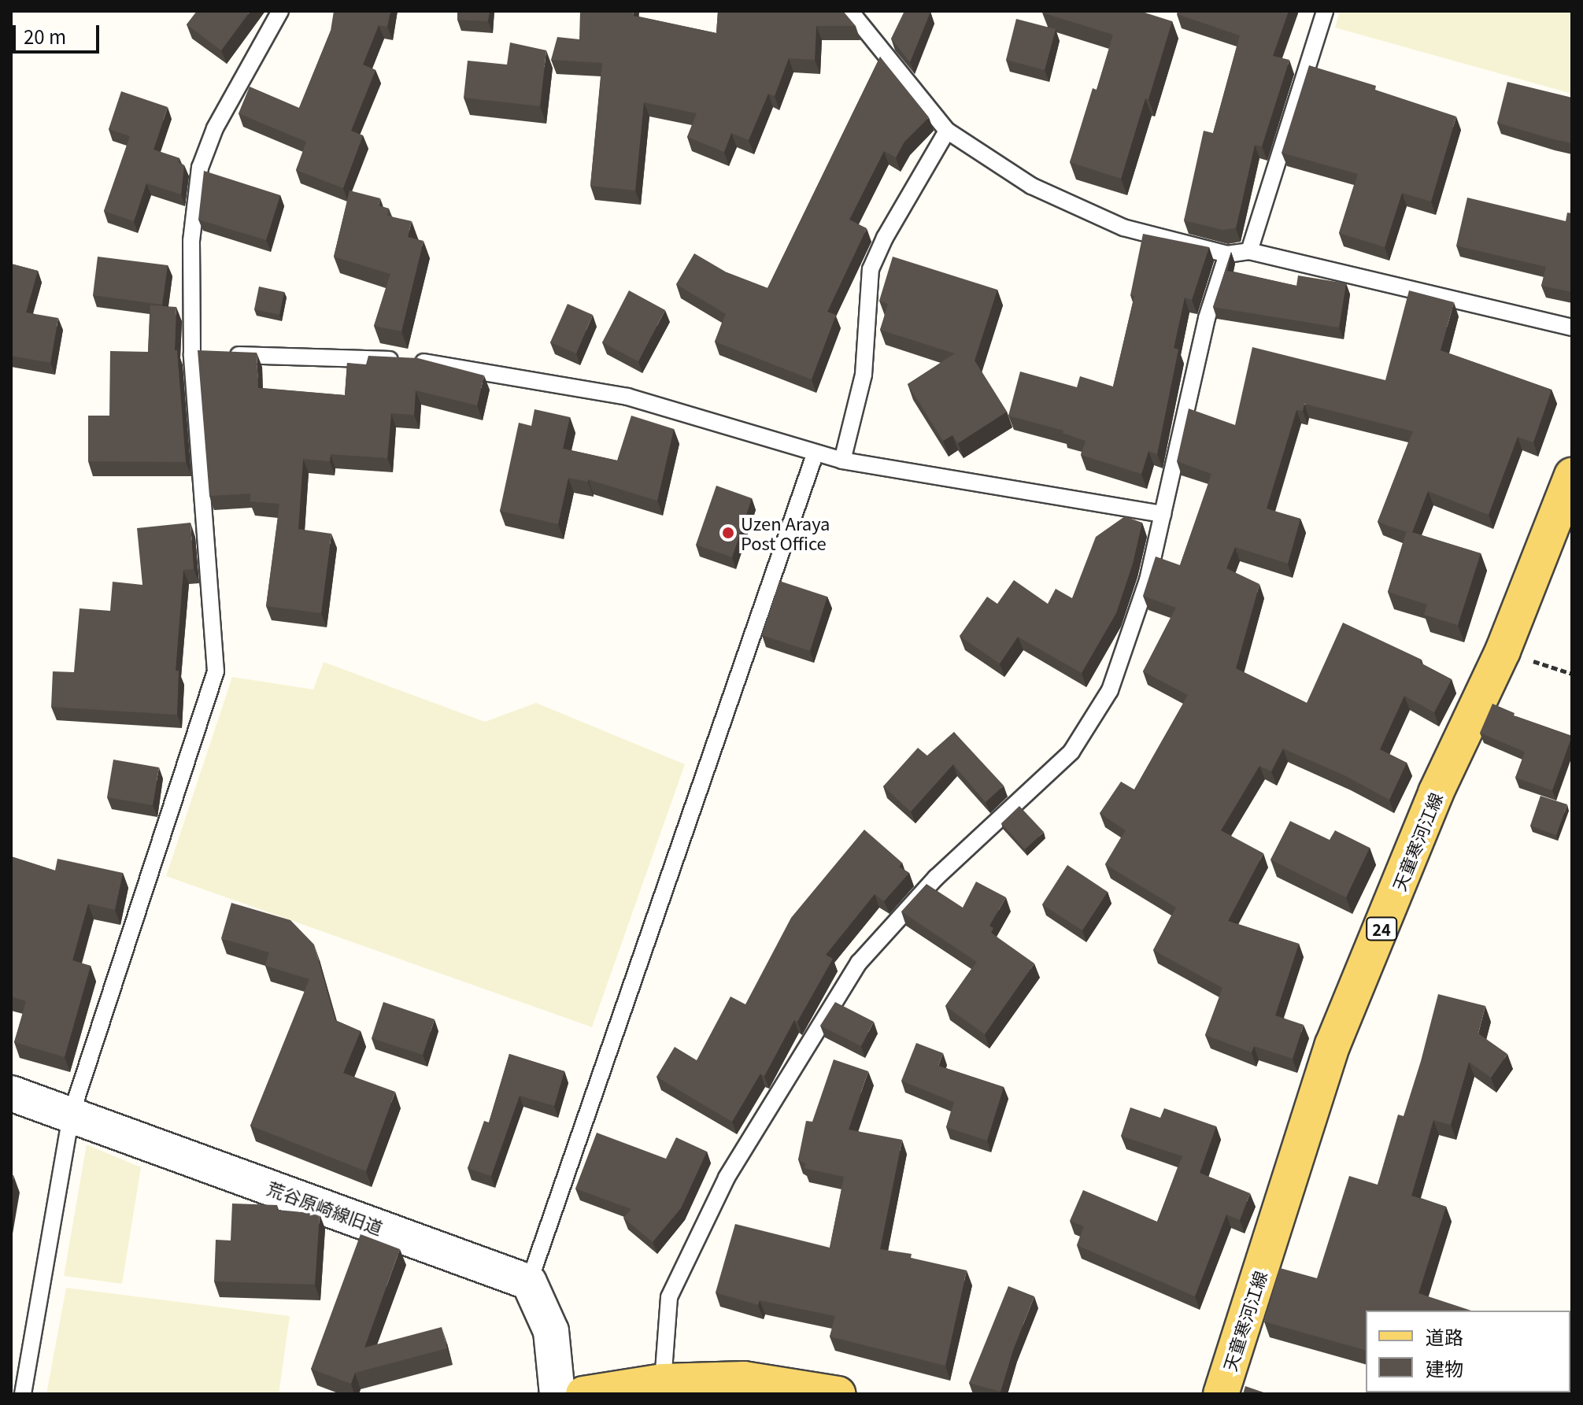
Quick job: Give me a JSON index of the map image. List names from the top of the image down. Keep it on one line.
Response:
{"streets":{"main road":["天童寒河江線","24"],"street":["荒谷原崎線旧道"]},"places":["Uzen Araya Post Office"],"legend":["道路","建物"],"scale_bar":"20 m"}
